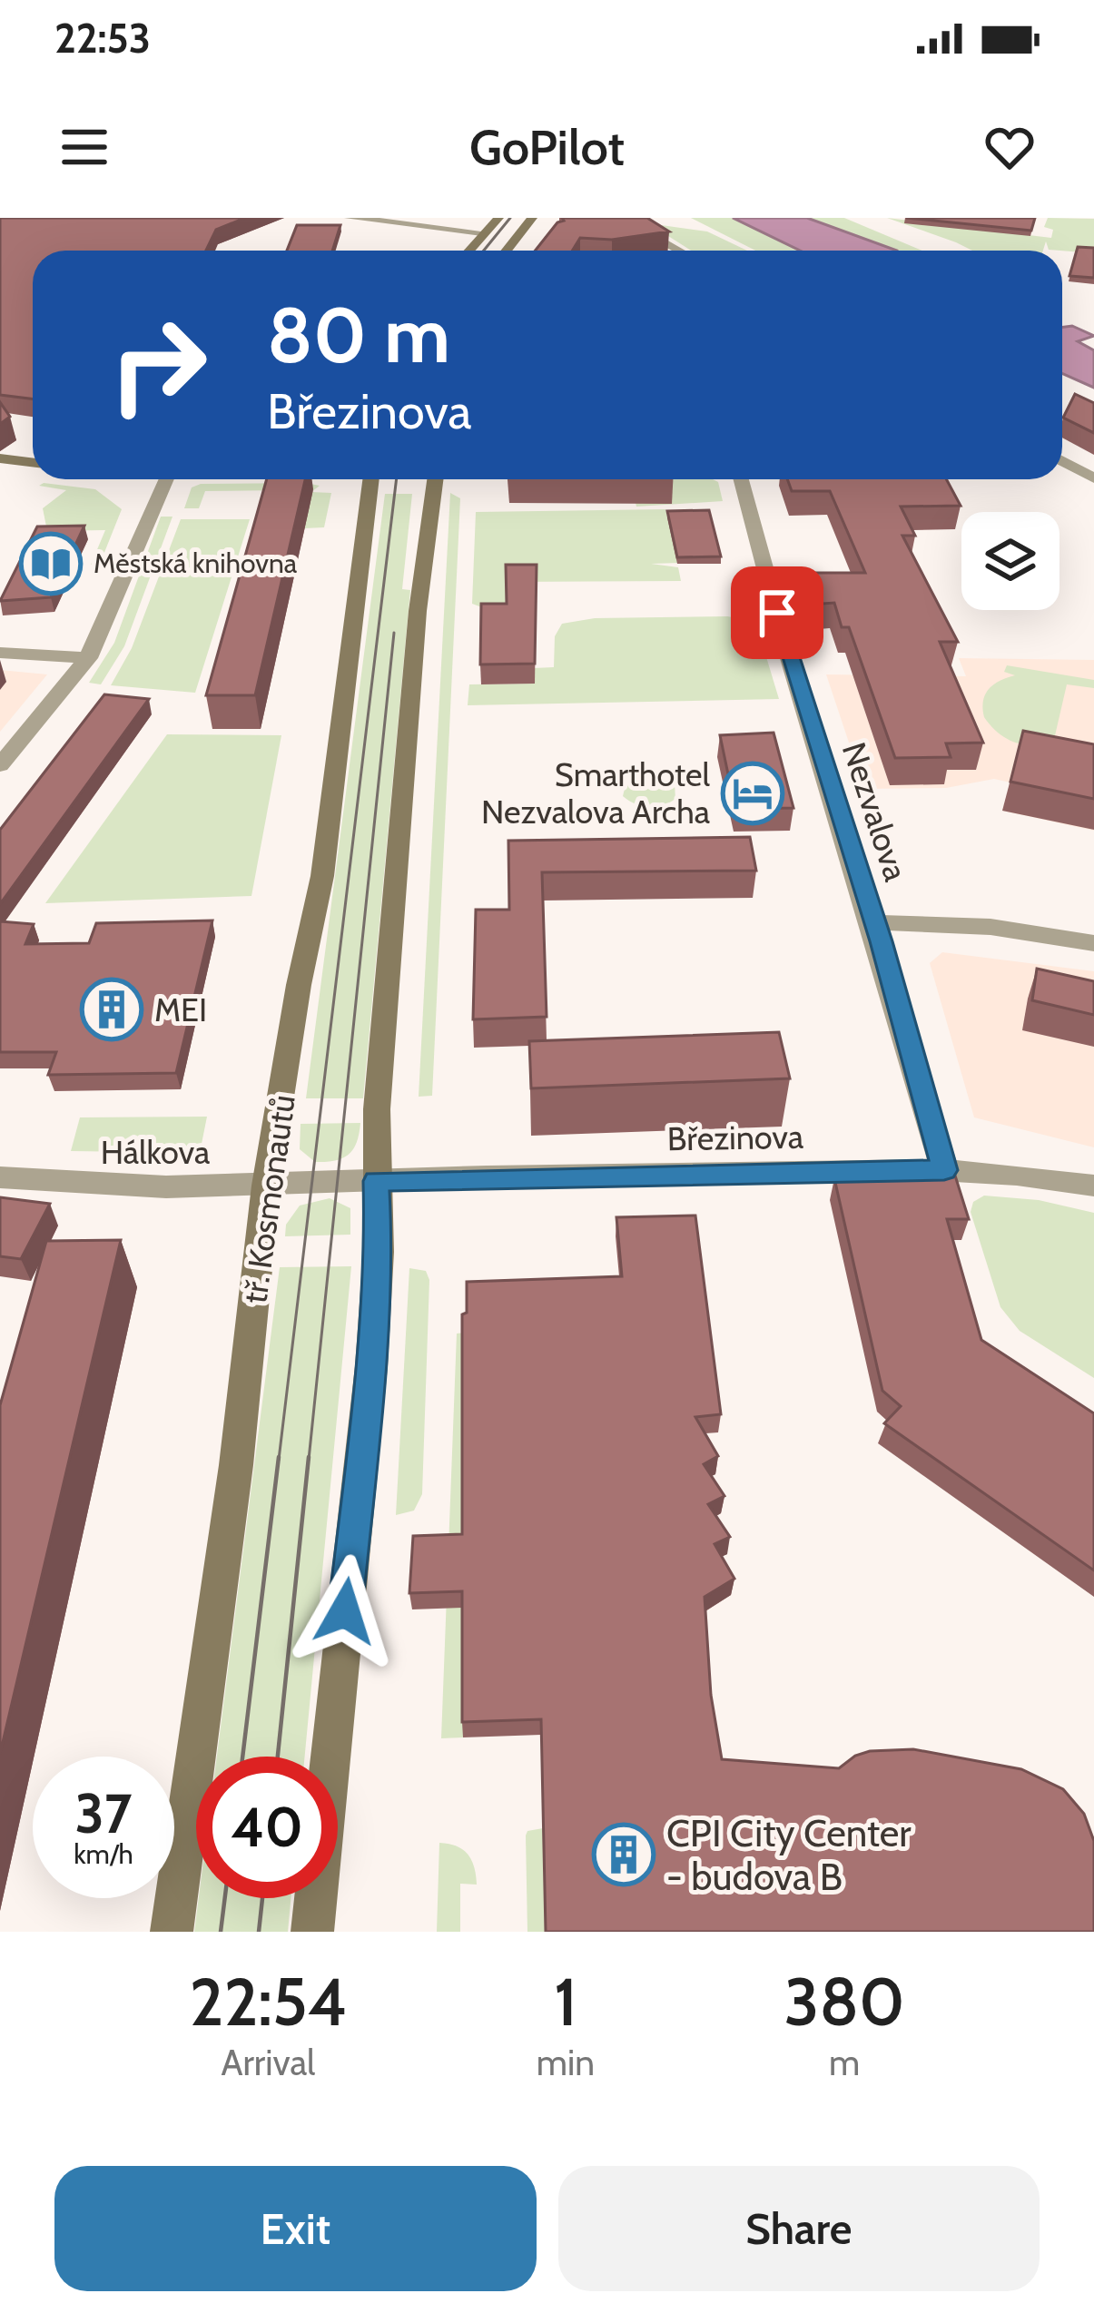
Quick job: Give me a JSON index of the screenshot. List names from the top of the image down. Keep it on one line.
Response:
{"streets":{"street":["Nezvalova","Březinova","Hálkova","tř. Kosmonautů"]},"crossings":[["Nezvalova","Březinova"],["Březinova","Hálkova"],["Hálkova","tř. Kosmonautů"]],"places":{"library":["Městská knihovna"],"hotel":["Smarthotel Nezvalova Archa"],"building":["MEI","CPI City Center - budova B"]},"page":{"status":"22:53","header":"GoPilot","turn":["80 m","Březinova"],"speed":"37 km/h","limit":"40","eta":["22:54","Arrival","1","min","380","m"],"buttons":["Exit","Share"]}}
